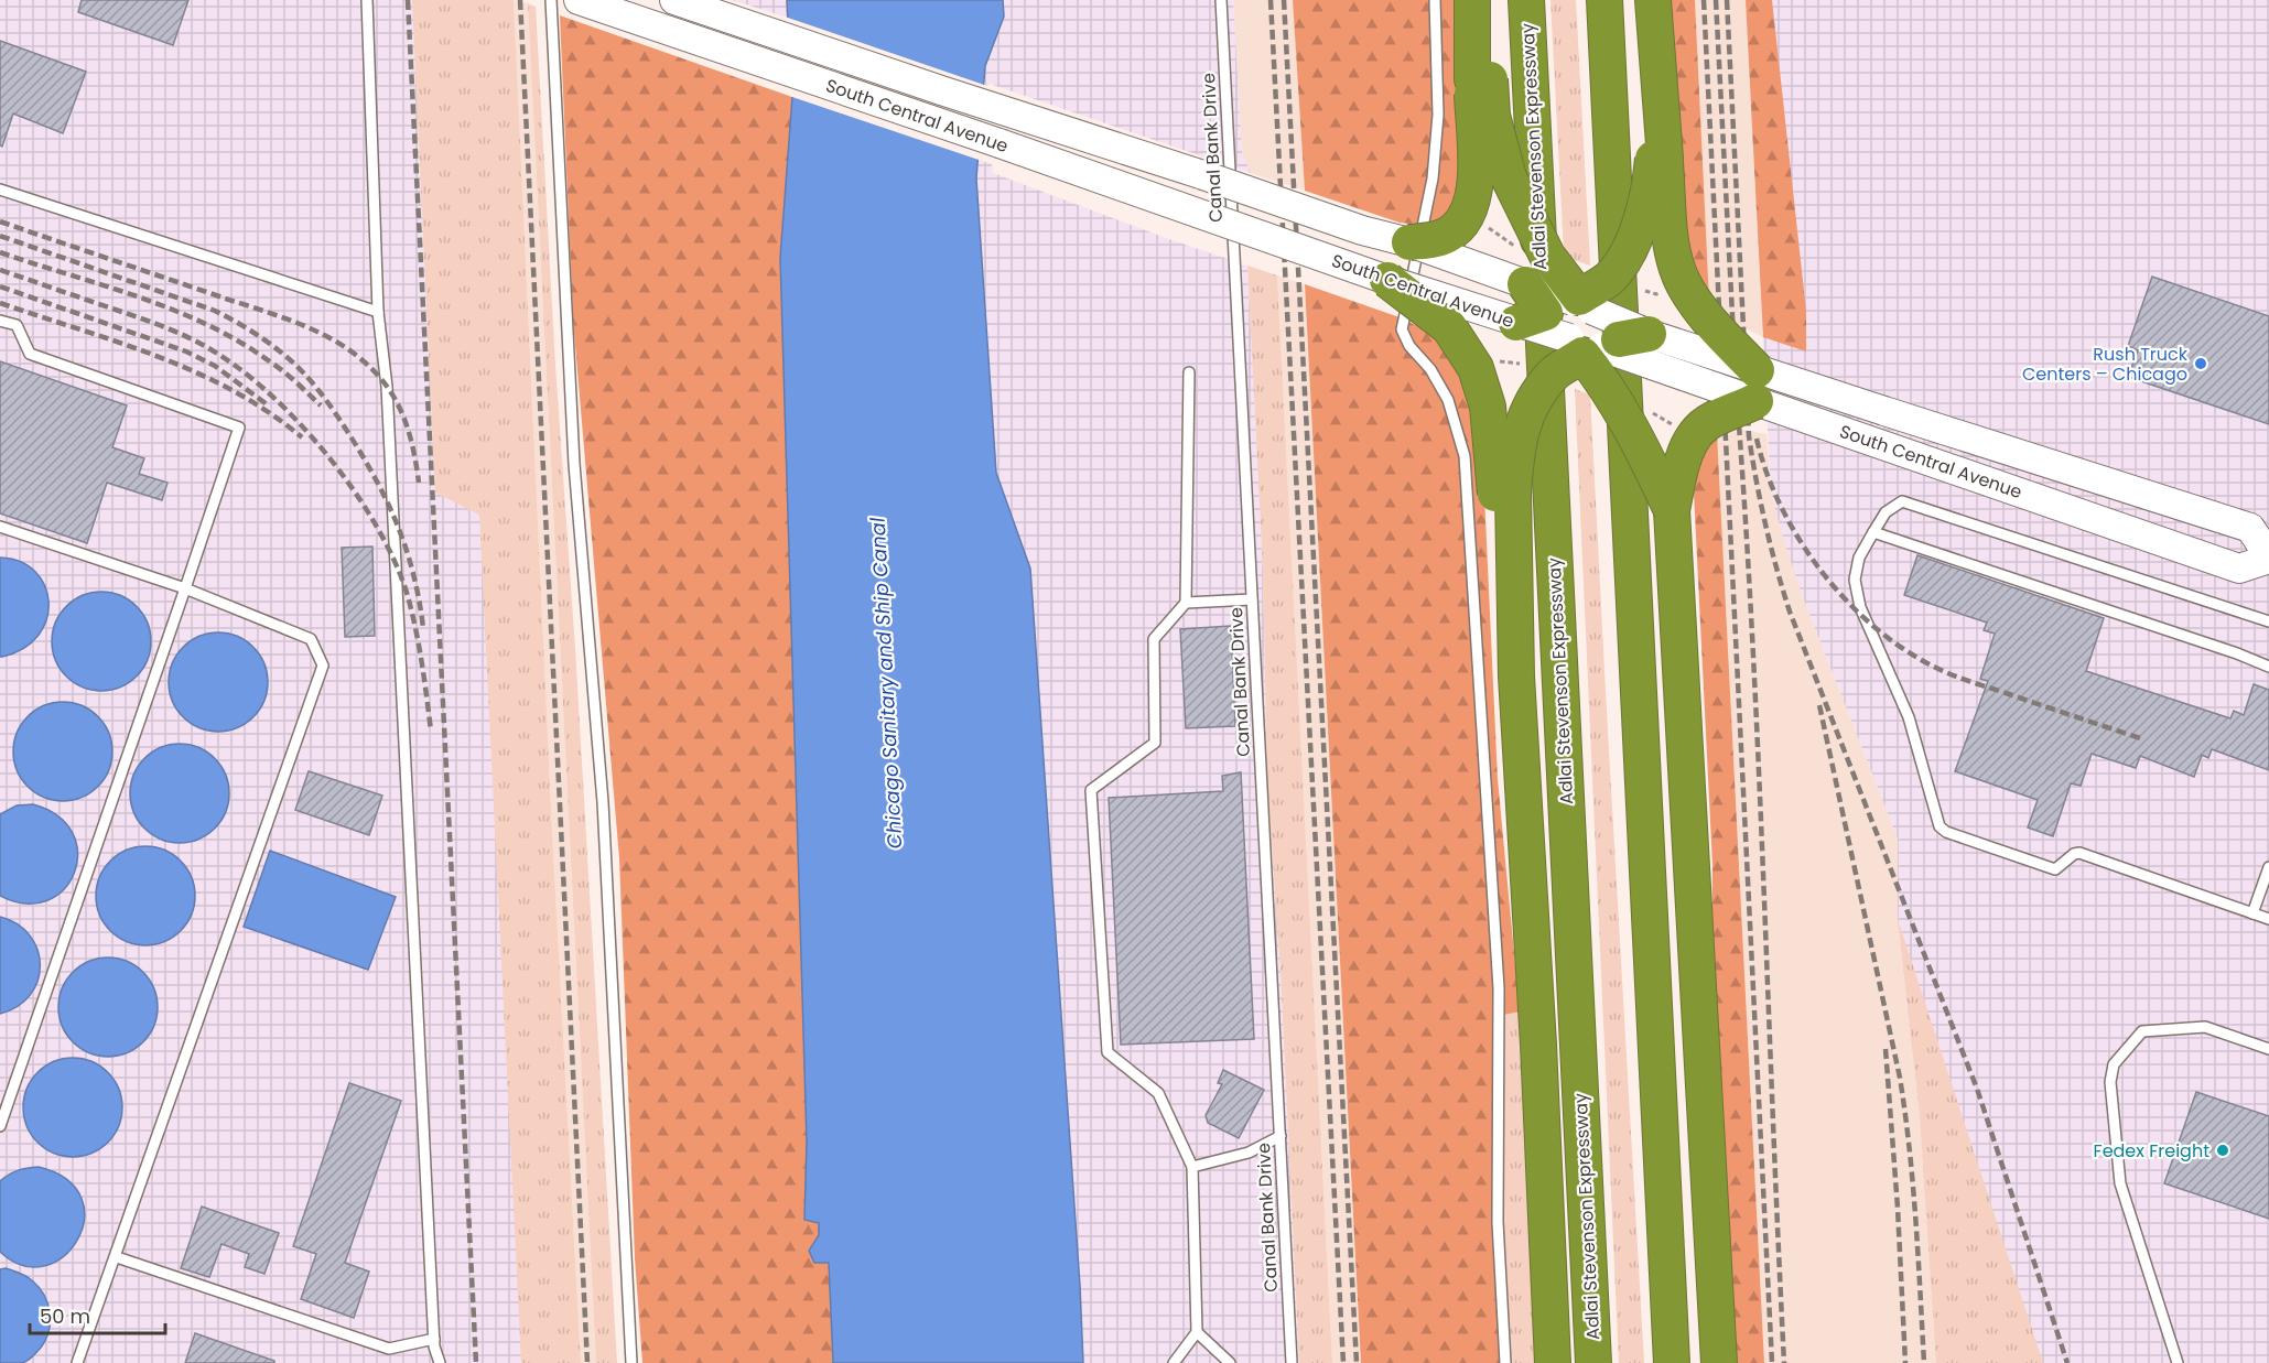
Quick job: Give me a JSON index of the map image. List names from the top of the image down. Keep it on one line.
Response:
{"streets":{"highway":["Adlai Stevenson Expressway"],"main road":["South Central Avenue"],"lane":["Canal Bank Drive"]},"water":["Chicago Sanitary and Ship Canal"],"places":["Rush Truck Centers – Chicago","Fedex Freight"],"scale_bar":"50 m"}
